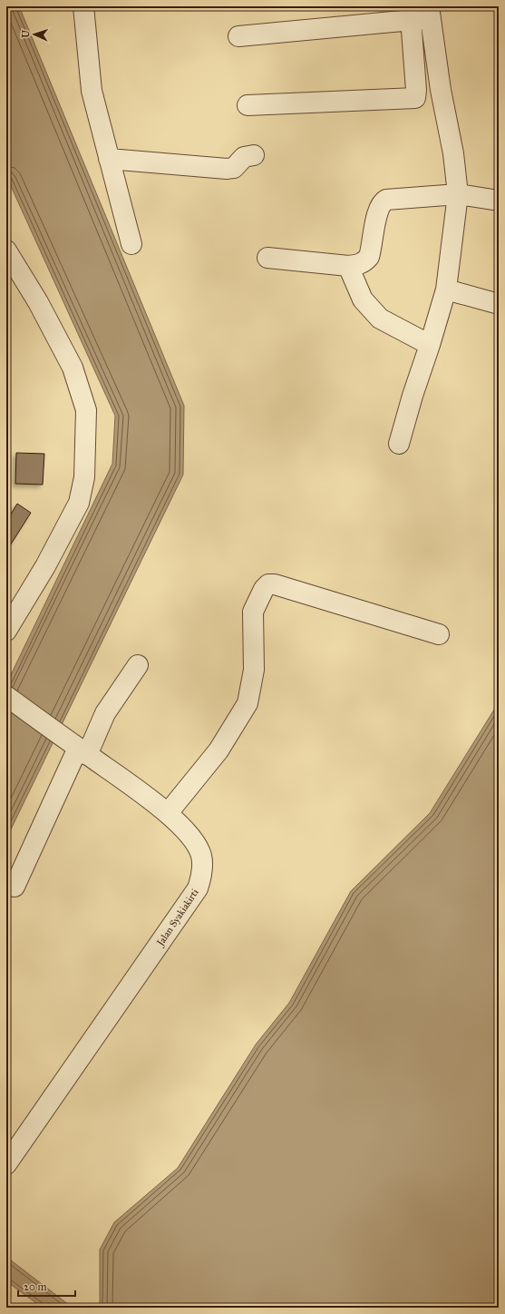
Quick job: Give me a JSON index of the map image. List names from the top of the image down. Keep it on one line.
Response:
{"streets":{"street":["Jalan Syakiakirti"]},"scale_bar":"20 m","north":"left"}
